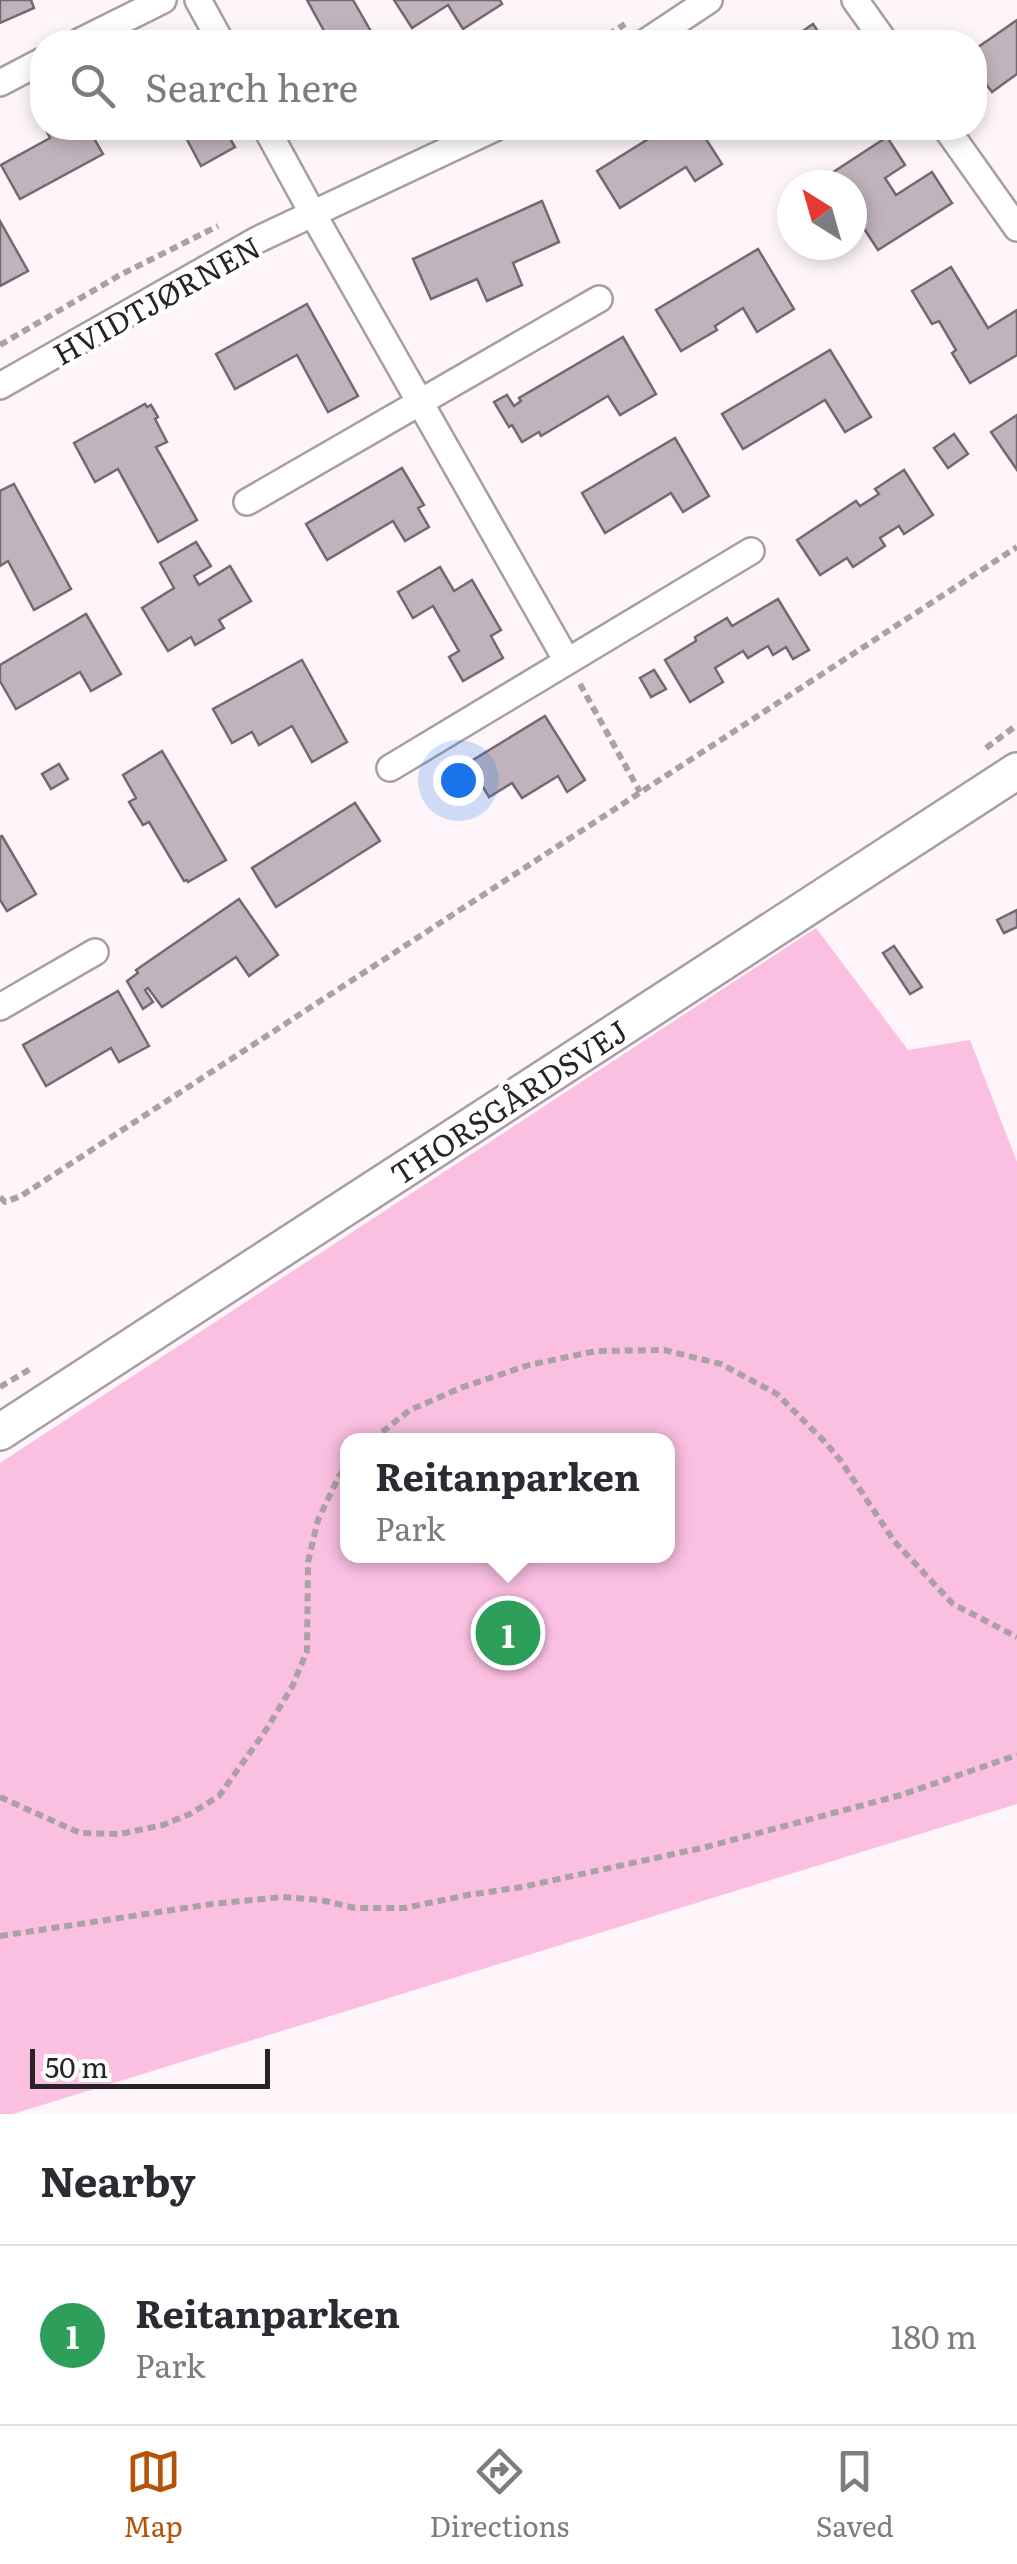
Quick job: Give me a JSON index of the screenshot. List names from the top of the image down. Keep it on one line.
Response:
{"streets":{"street":["HVIDTJØRNEN","THORSGÅRDSVEJ"]},"scale_bar":"50 m","north":"top left","page":{"search":"Search here","popup":["Reitanparken","Park"],"pins":"1","scale":"50 m","heading":"Nearby","list":[{"mark":"1","name":"Reitanparken","note":"Park","value":"180 m"}],"nav":["Map","Directions","Saved"]}}
